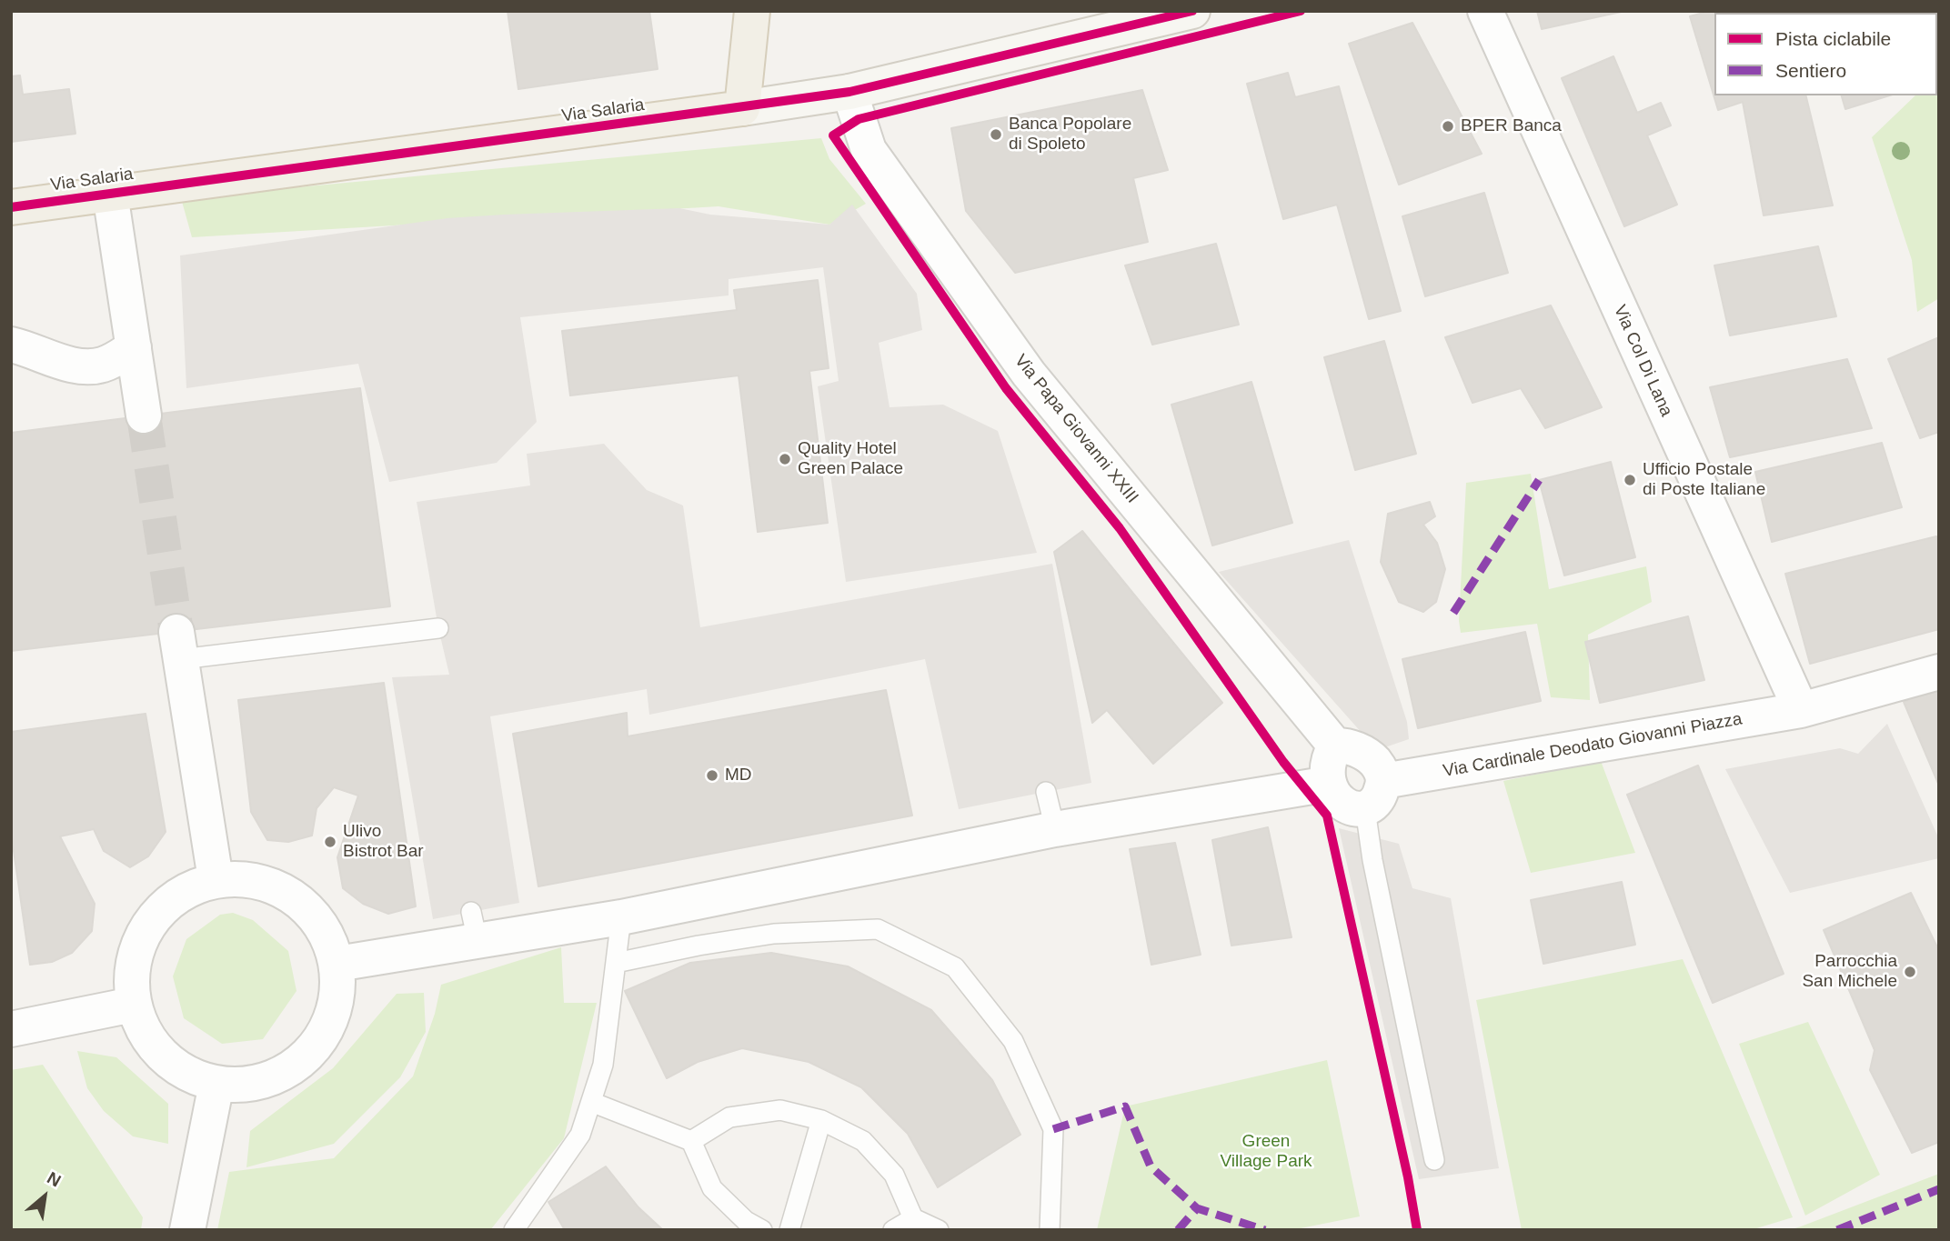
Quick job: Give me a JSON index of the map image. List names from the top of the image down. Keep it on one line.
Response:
{"streets":{"main road":["Via Salaria"],"street":["Via Col Di Lana","Via Papa Giovanni XXIII","Via Cardinale Deodato Giovanni Piazza"]},"crossings":[["Via Salaria","Via Papa Giovanni XXIII"],["Via Col Di Lana","Via Cardinale Deodato Giovanni Piazza"],["Via Papa Giovanni XXIII","Via Cardinale Deodato Giovanni Piazza"]],"parks":["Green Village Park"],"places":["BPER Banca","Banca Popolare di Spoleto","Quality Hotel Green Palace","Ufficio Postale di Poste Italiane","MD","Ulivo Bistrot Bar","Parrocchia San Michele"],"legend":["Pista ciclabile","Sentiero"],"north":"top right"}
